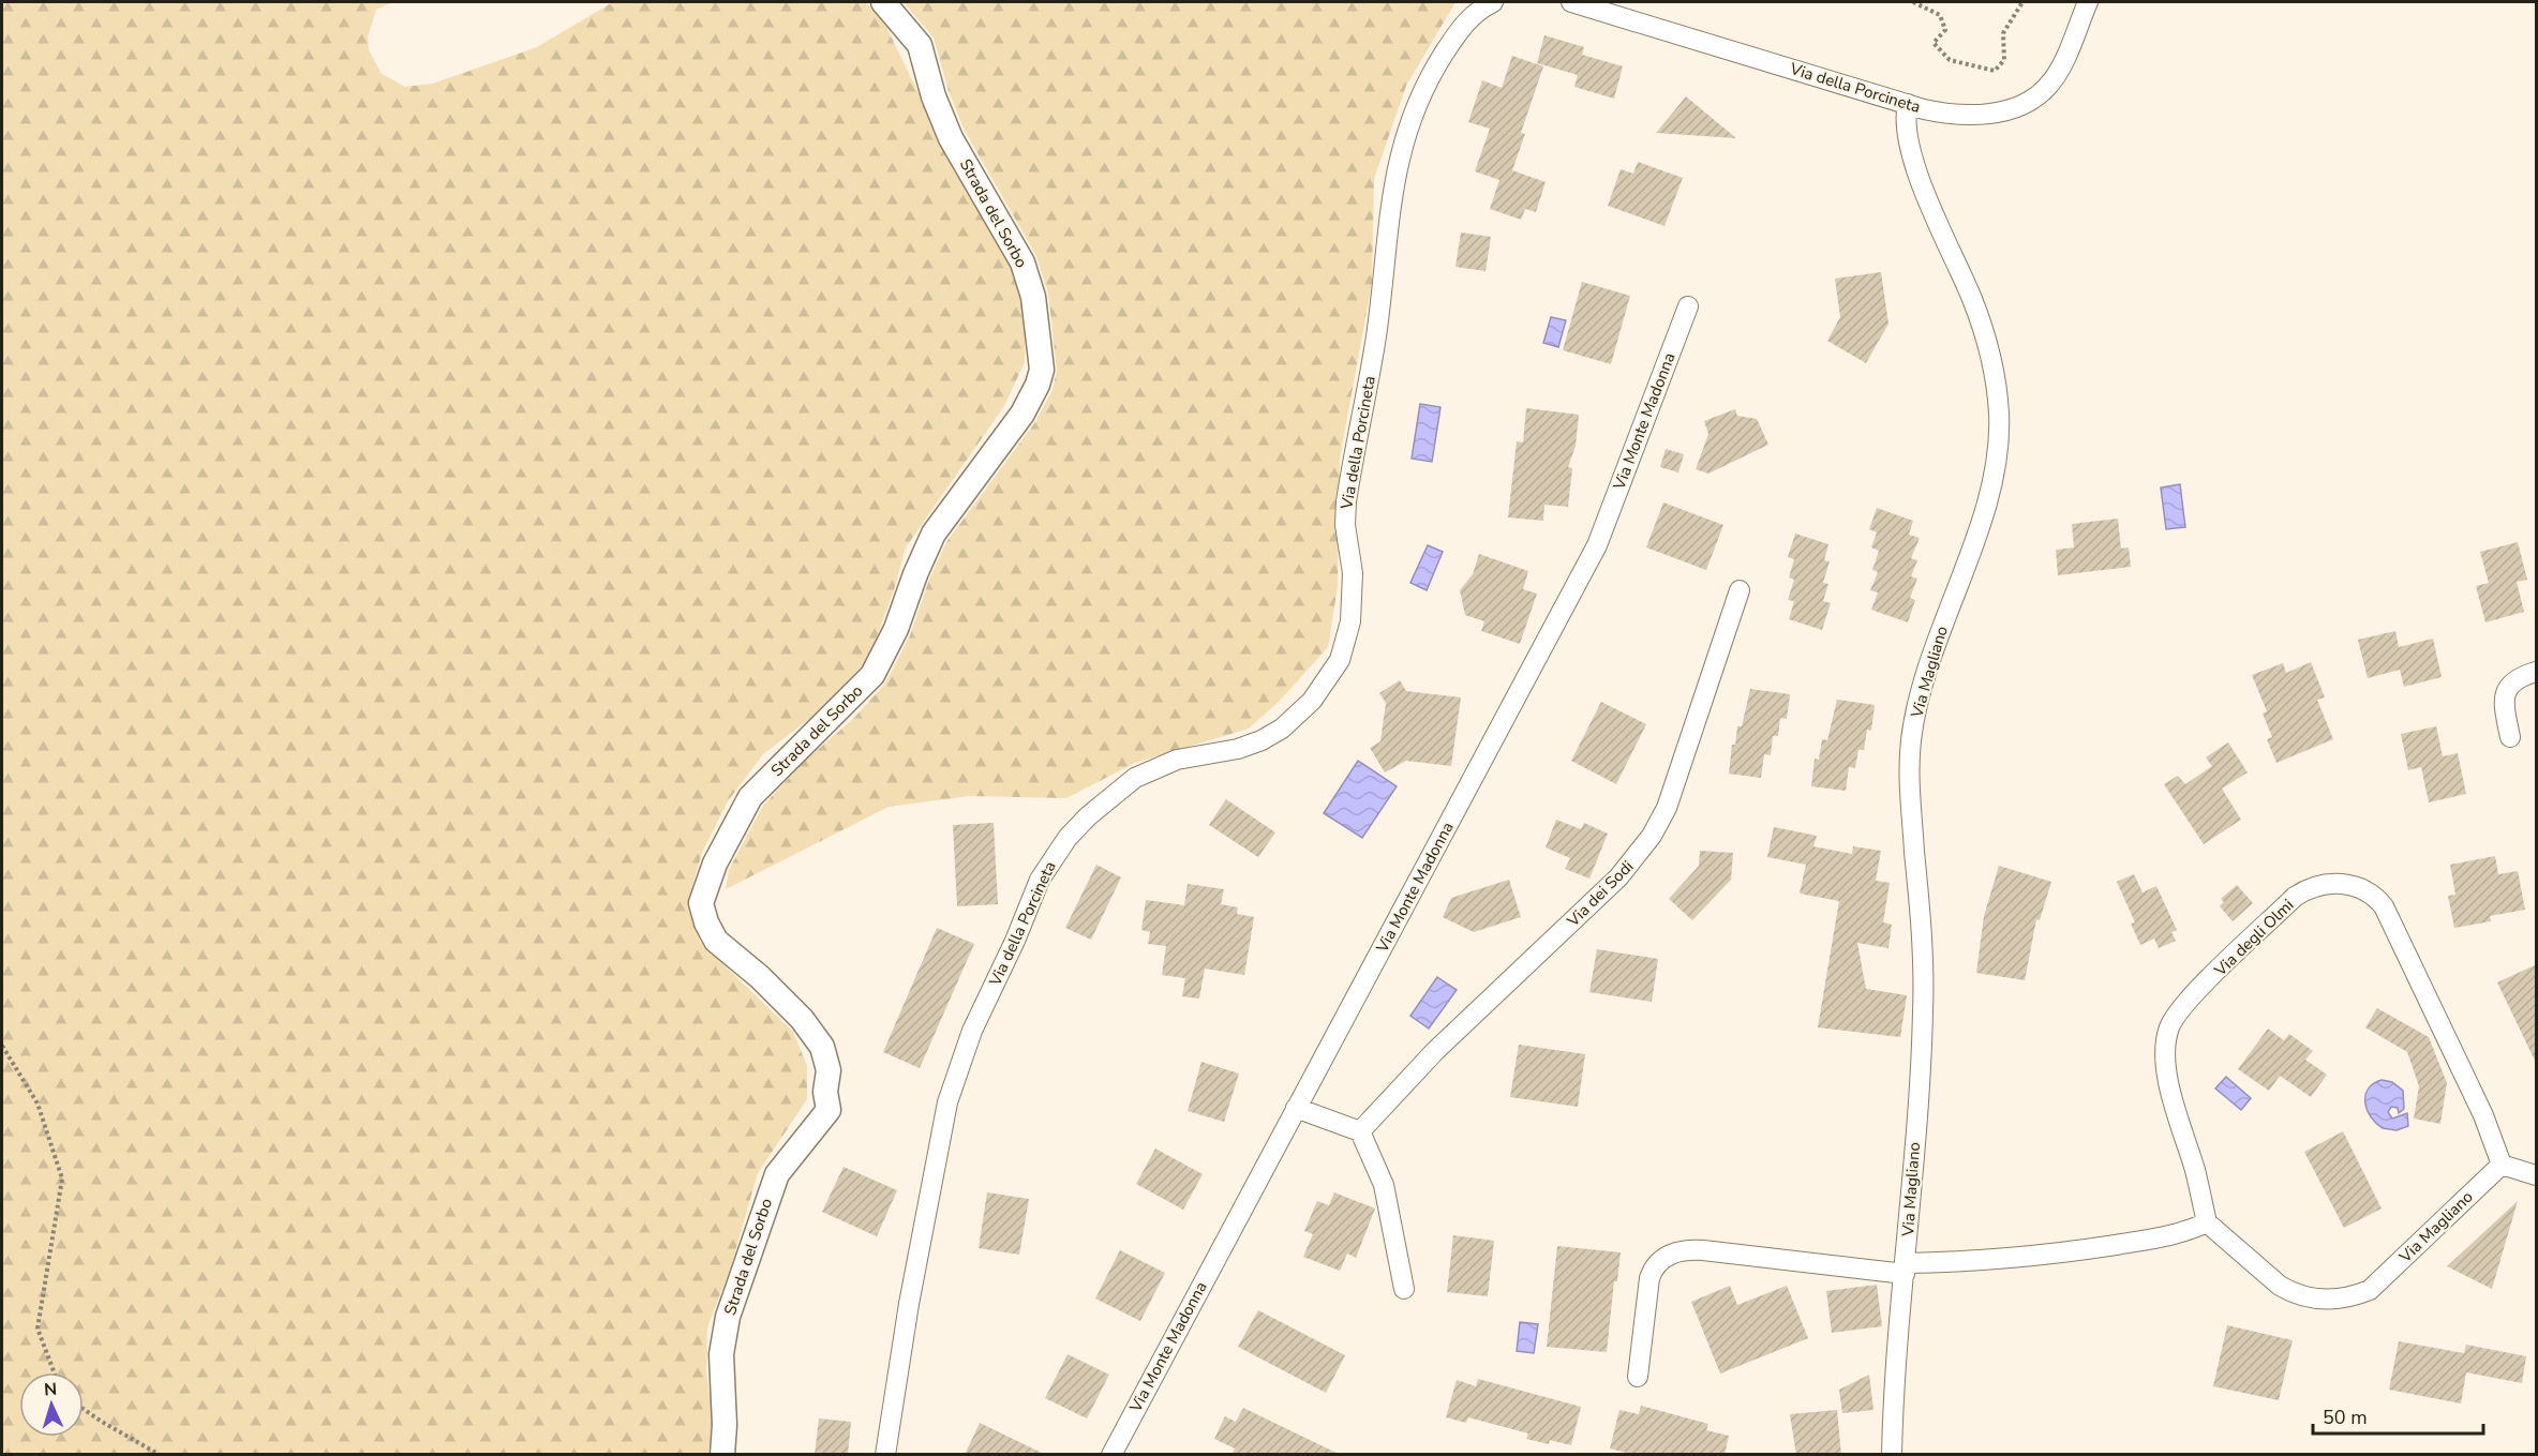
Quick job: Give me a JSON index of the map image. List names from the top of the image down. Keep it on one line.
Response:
{"streets":{"street":["Via della Porcineta","Strada del Sorbo","Via Monte Madonna","Via Magliano","Via dei Sodi","Via degli Olmi"]},"crossings":[["Via della Porcineta","Via Magliano"],["Via Magliano","Via degli Olmi"]],"scale_bar":"50 m","north":"top"}
